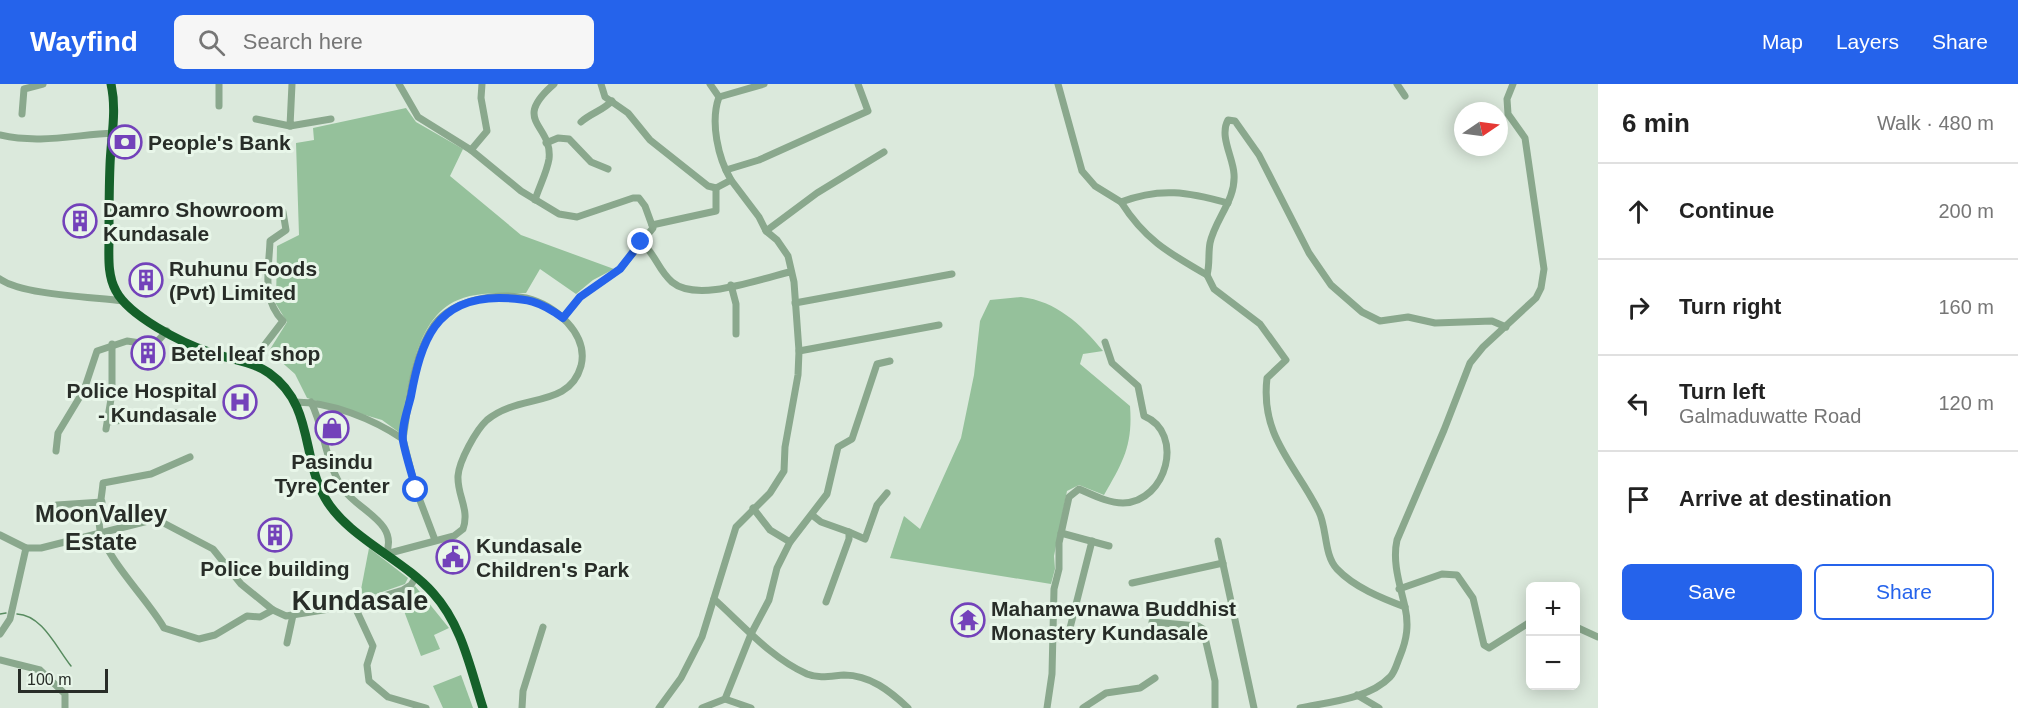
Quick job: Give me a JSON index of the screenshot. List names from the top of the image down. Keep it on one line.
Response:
{"districts":["MoonValley Estate","Kundasale"],"places":{"bank":["People's Bank"],"building":["Damro Showroom Kundasale","Ruhunu Foods (Pvt) Limited","Betel leaf shop","Police building"],"hospital":["Police Hospital - Kundasale"],"shop":["Pasindu Tyre Center"],"public building":["Kundasale Children's Park"],"temple":["Mahamevnawa Buddhist Monastery Kundasale"]},"scale_bar":"100 m","north":"right","page":{"header":"Wayfind","search":"Search here","nav":["Map","Layers","Share"],"heading":["6 min","Walk · 480 m"],"list":[["Continue","200 m"],["Turn right","160 m"],["Turn left","Galmaduwatte Road","120 m"],"Arrive at destination"],"buttons":["Save","Share"],"map_buttons":["+","−"],"scale":"100 m"}}
